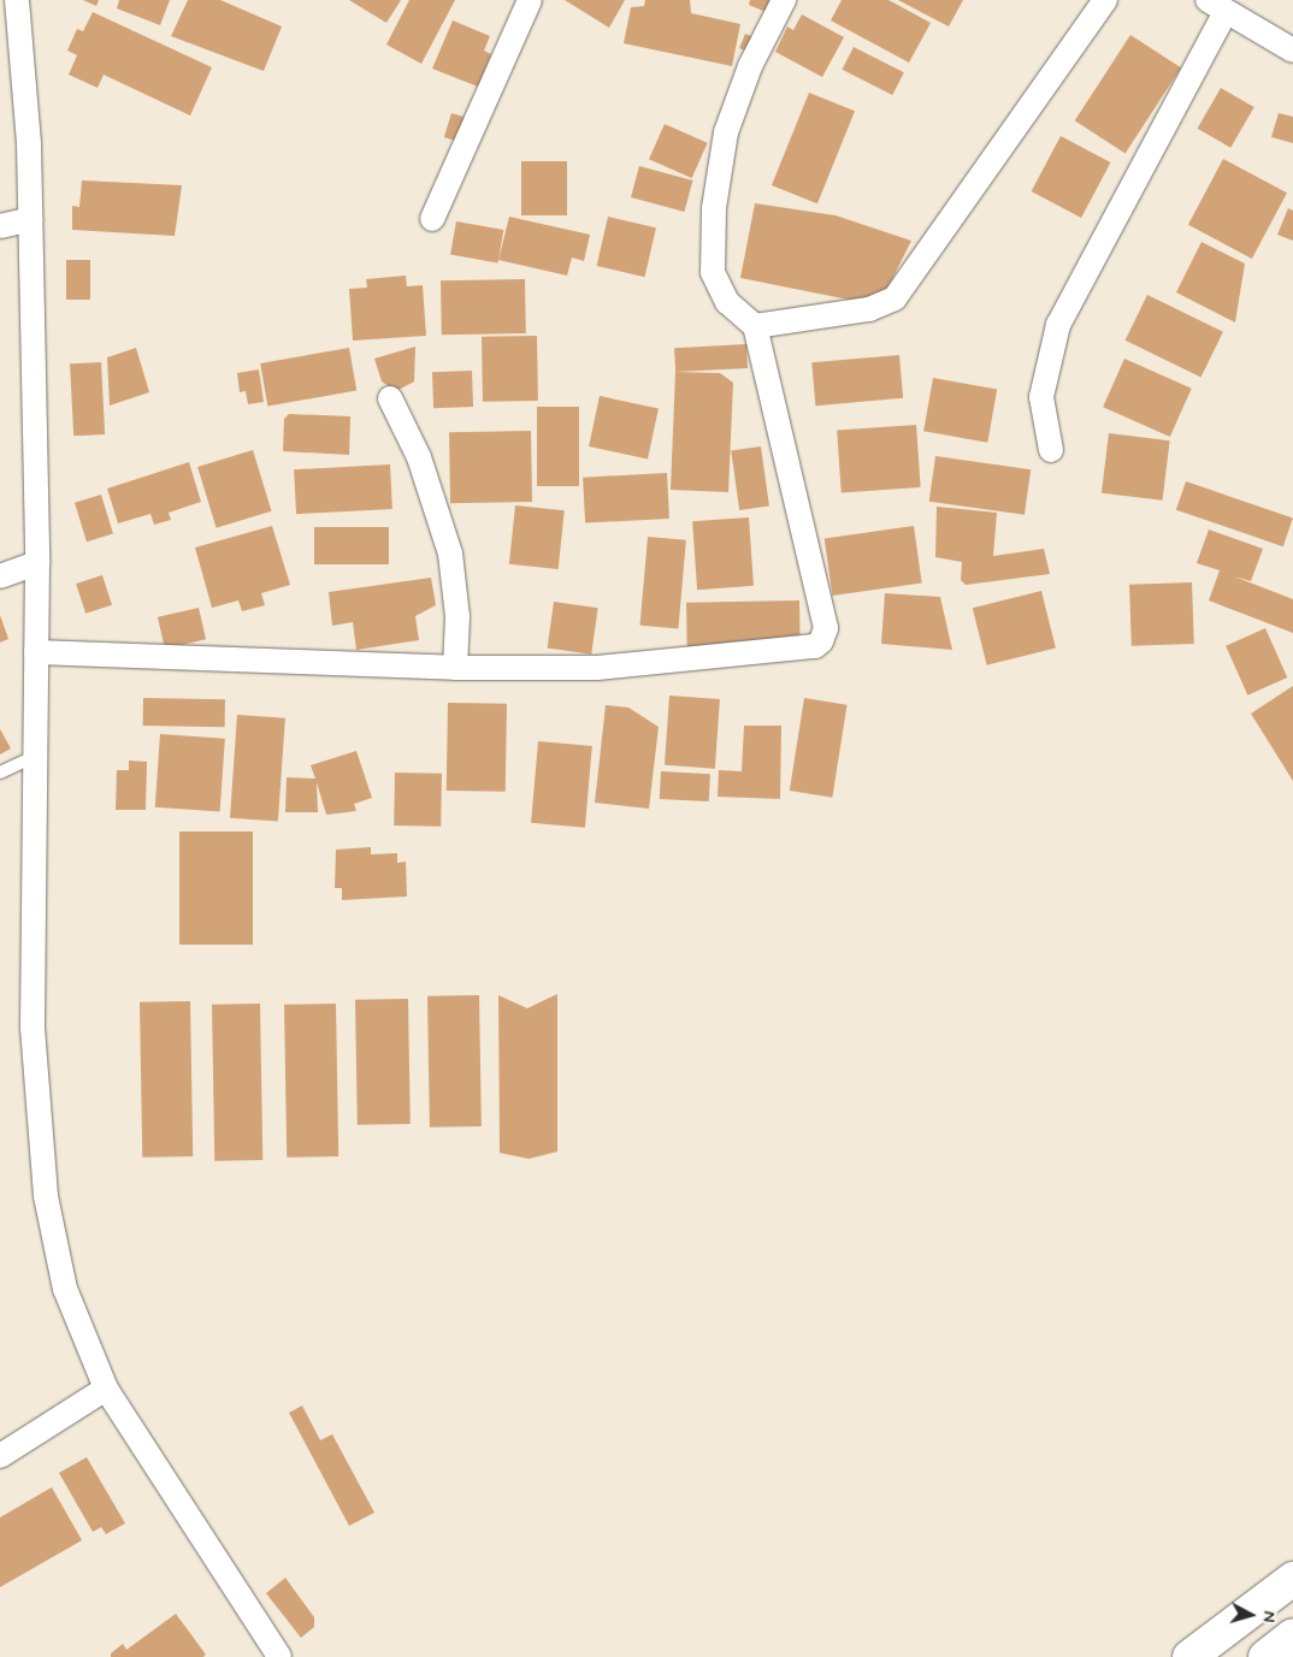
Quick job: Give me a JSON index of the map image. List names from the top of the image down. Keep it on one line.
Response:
{"north":"right"}
